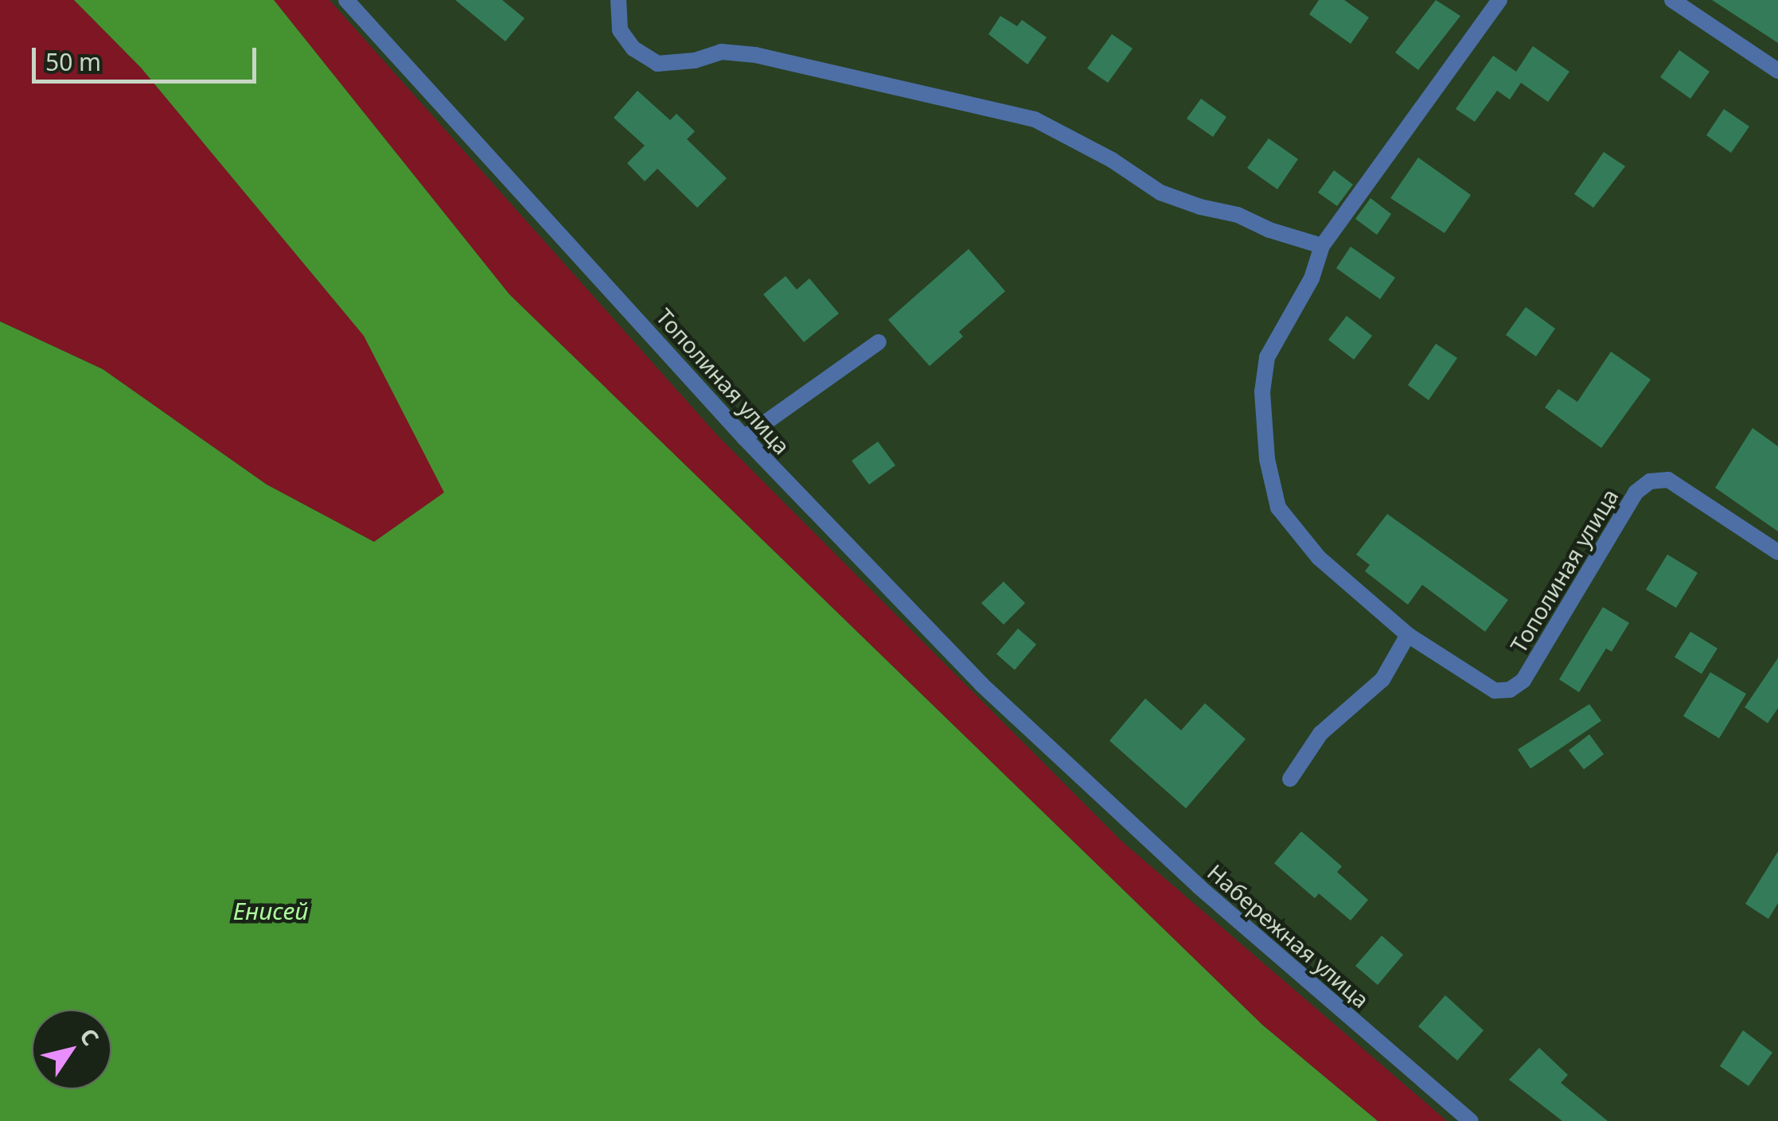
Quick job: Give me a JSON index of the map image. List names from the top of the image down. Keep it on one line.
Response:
{"streets":{"street":["Тополиная улица","Набережная улица"]},"crossings":[["Тополиная улица","Набережная улица"]],"water":["Енисей"],"scale_bar":"50 m","north":"top right"}
